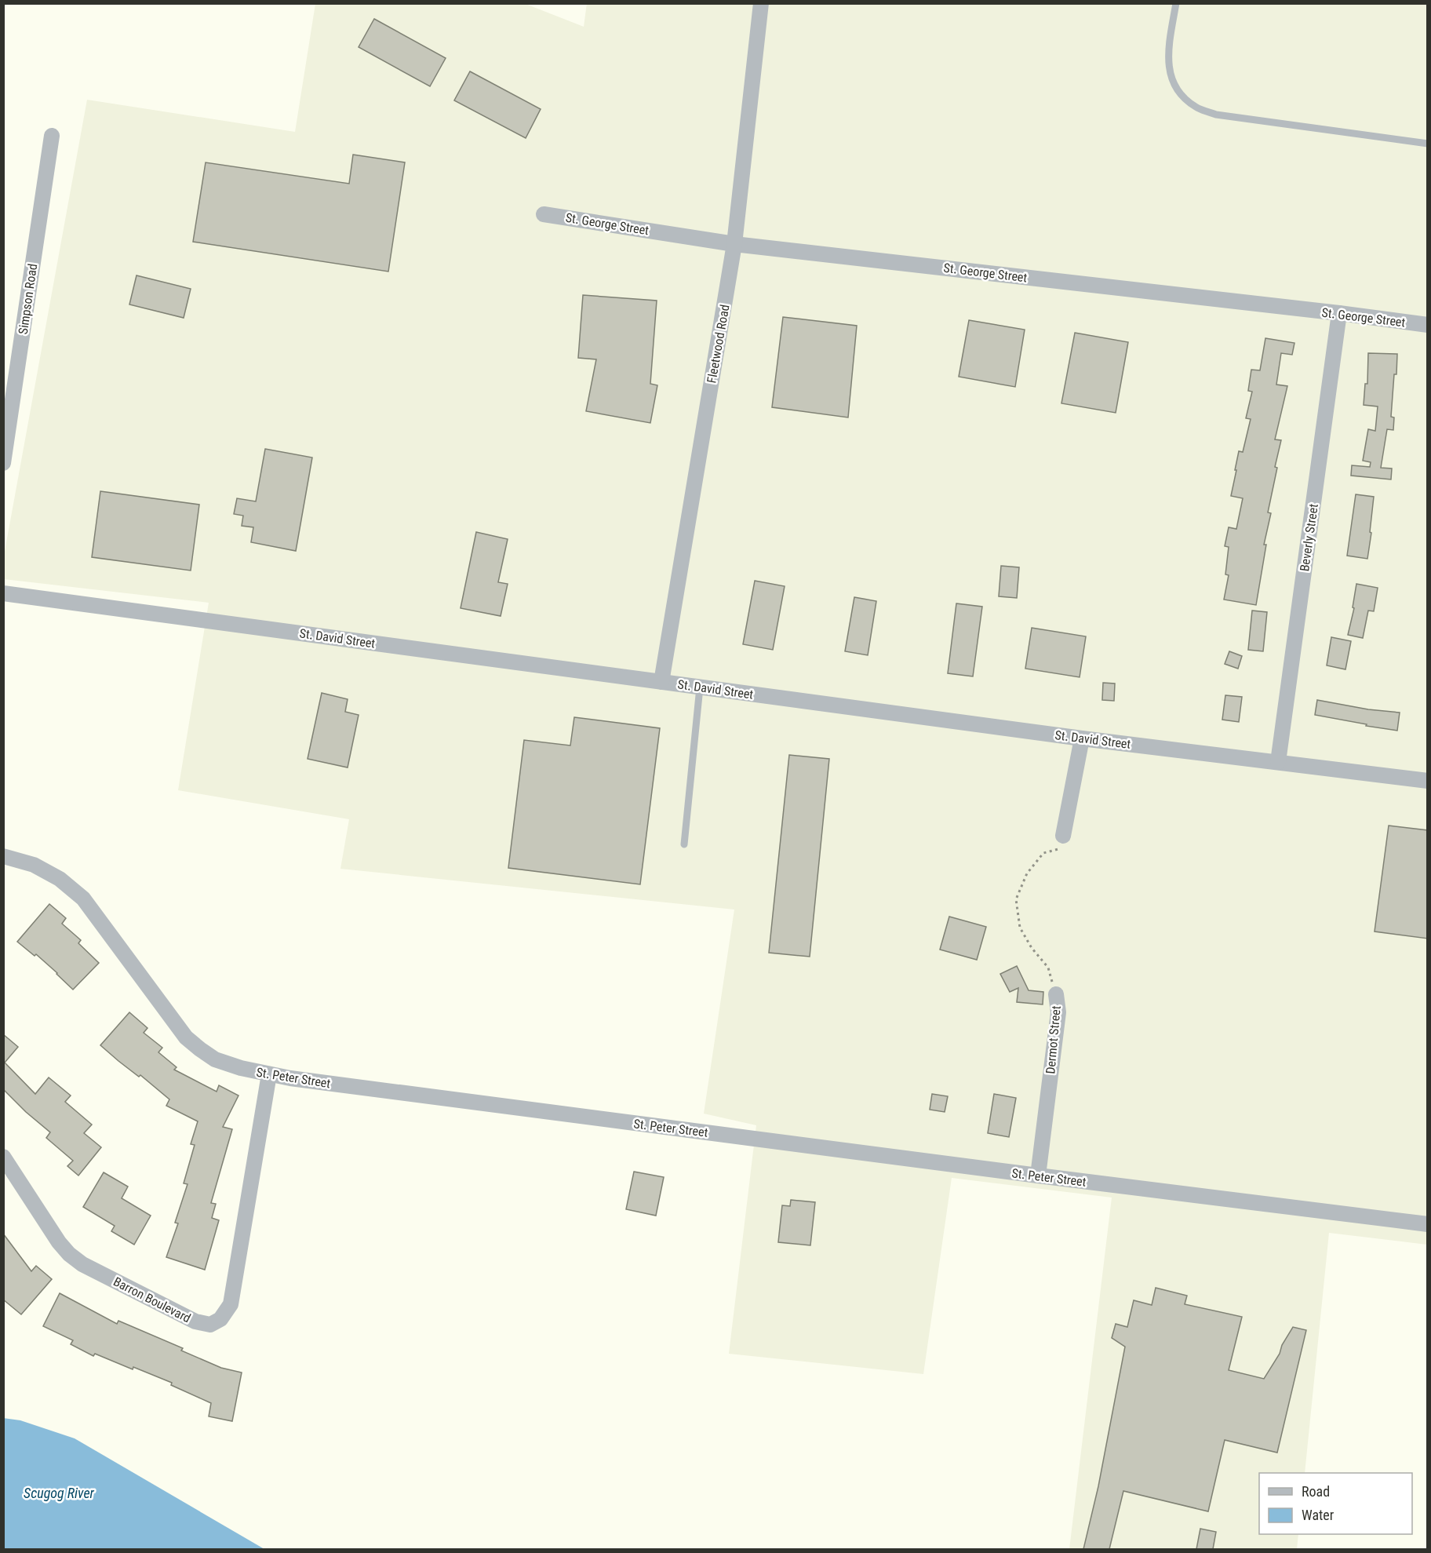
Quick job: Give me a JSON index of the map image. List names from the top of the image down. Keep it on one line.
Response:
{"streets":{"street":["St. George Street","Simpson Road","Fleetwood Road","Beverly Street","St. David Street","Dermot Street","St. Peter Street","Barron Boulevard"]},"crossings":[["St. George Street","Fleetwood Road"],["St. George Street","Beverly Street"],["Fleetwood Road","St. David Street"],["Beverly Street","St. David Street"],["Dermot Street","St. Peter Street"],["St. Peter Street","Barron Boulevard"]],"water":["Scugog River"],"legend":["Road","Water"]}
